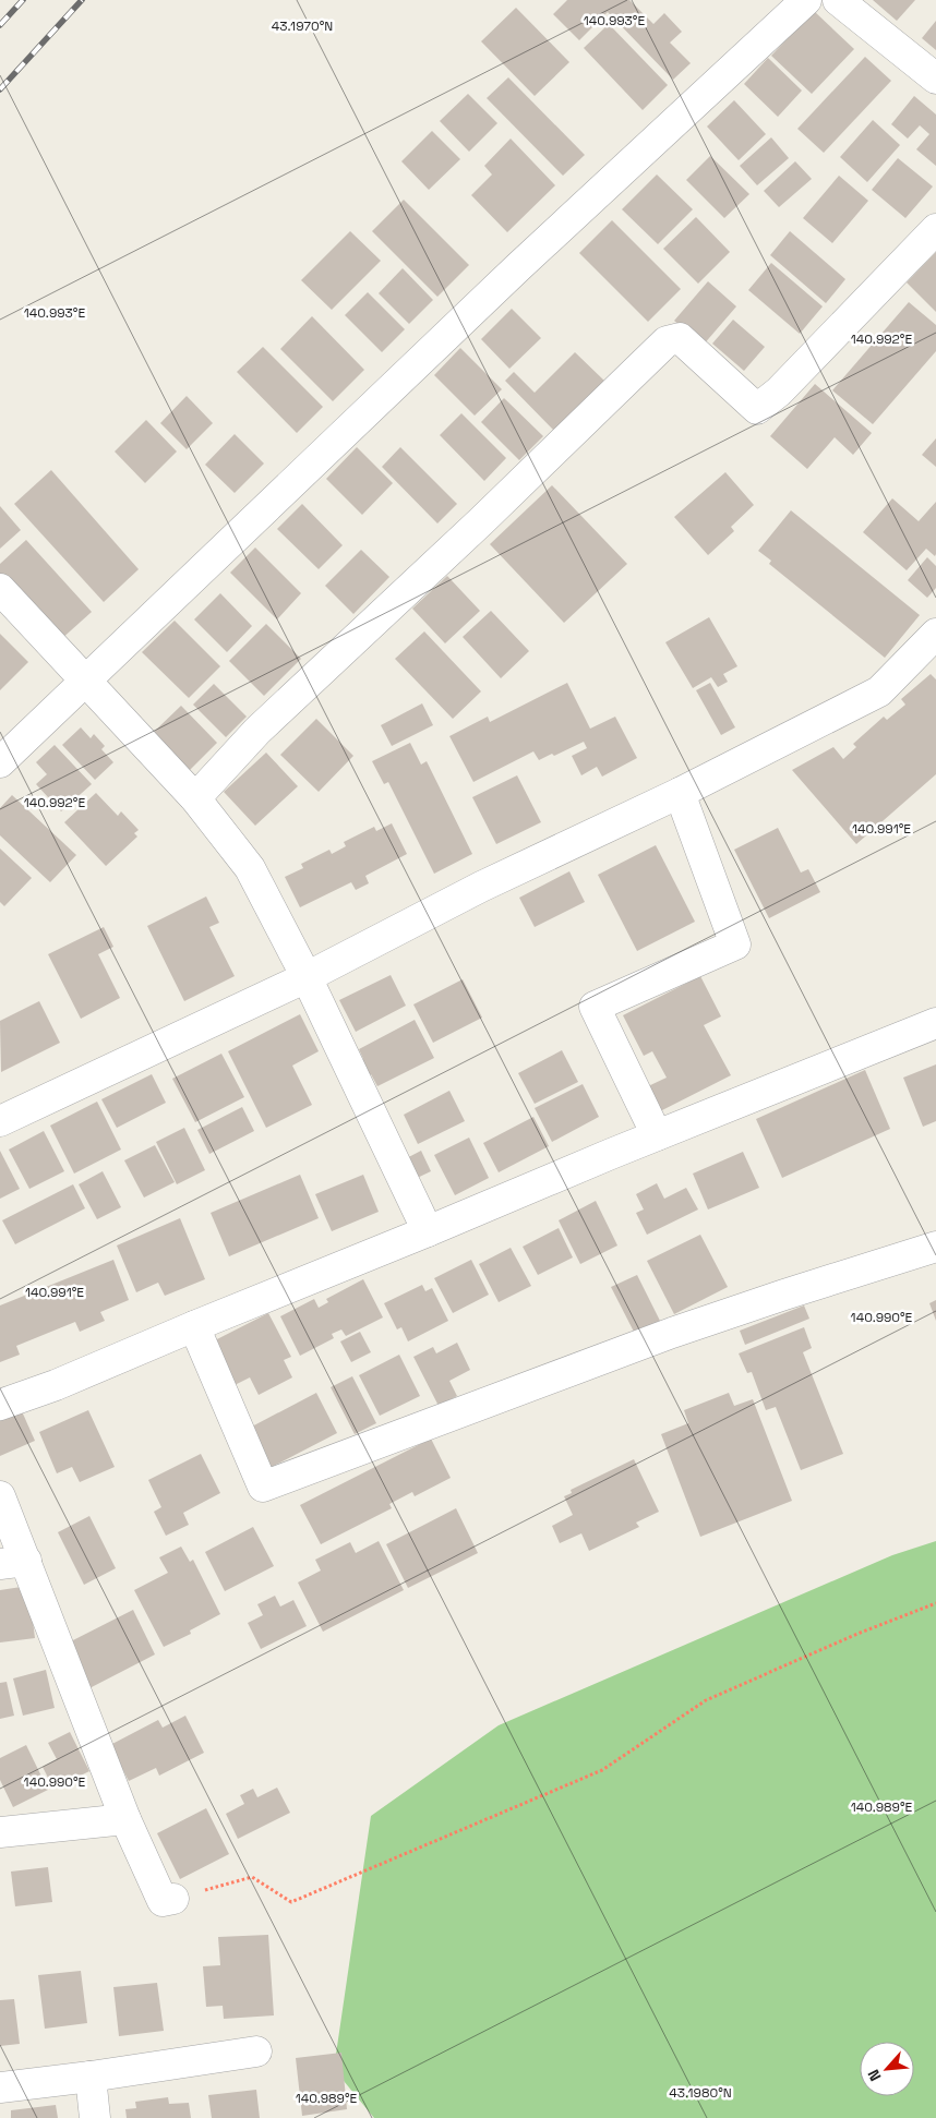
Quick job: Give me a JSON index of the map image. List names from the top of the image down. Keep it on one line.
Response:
{"north":"bottom left","coordinates":["140.993°E","43.1970°N","140.992°E","140.991°E","140.990°E","140.989°E","43.1980°N"]}
